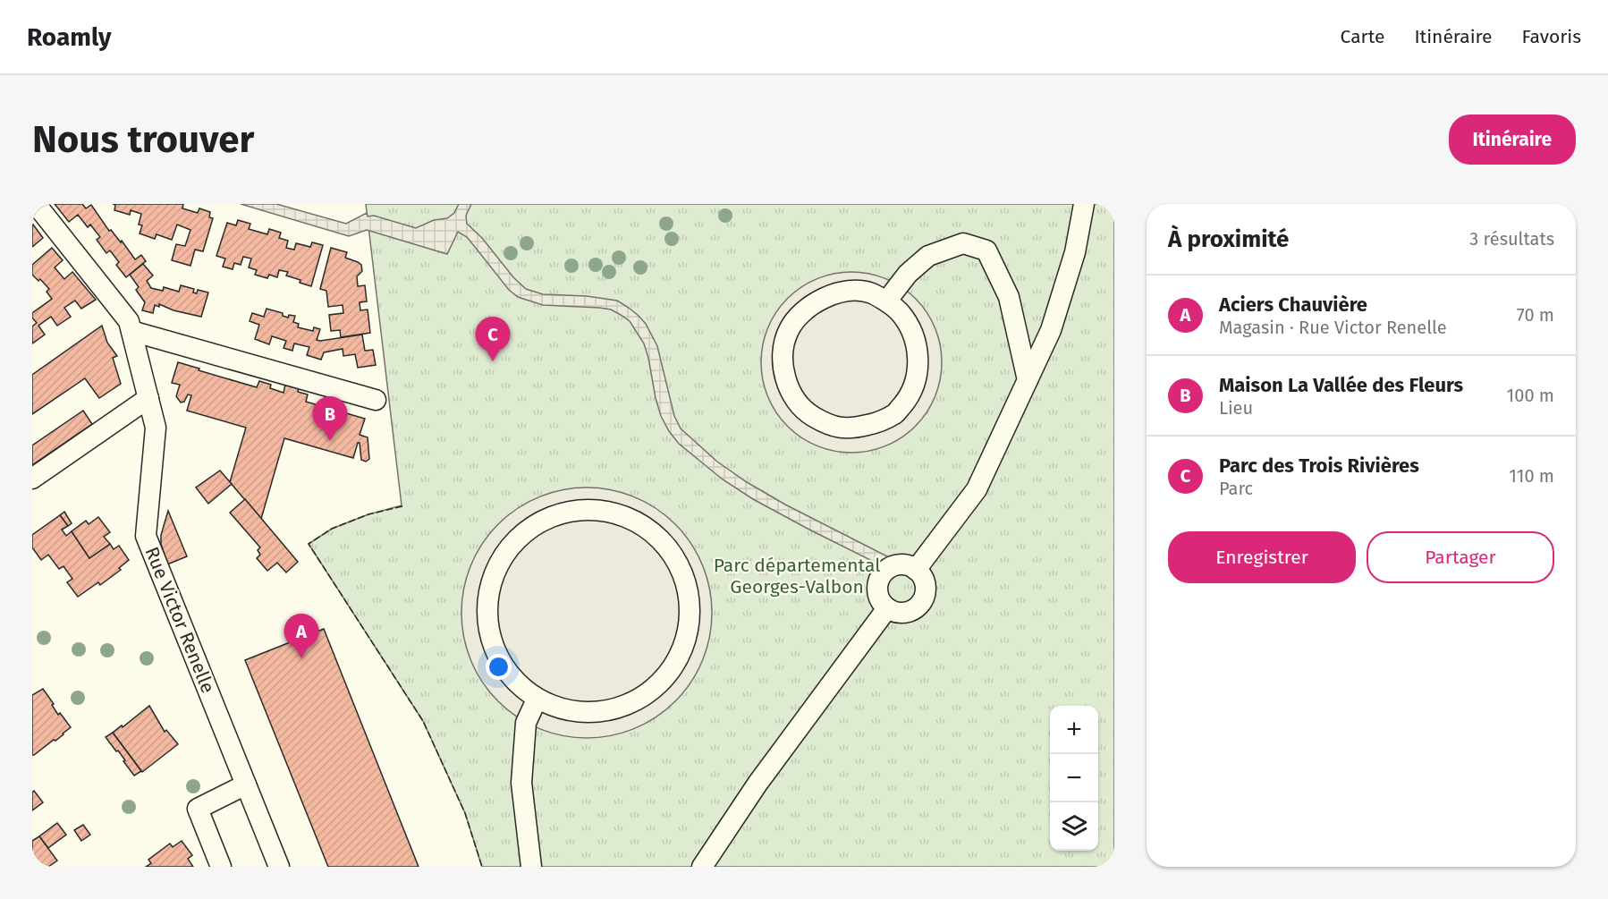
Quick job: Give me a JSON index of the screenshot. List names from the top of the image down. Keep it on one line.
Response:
{"streets":{"street":["Rue Victor Renelle"]},"parks":["Parc départemental Georges-Valbon"],"page":{"header":"Roamly","nav":["Carte","Itinéraire","Favoris"],"buttons":["Itinéraire",["Enregistrer","Partager"]],"title":"Nous trouver","heading":["À proximité","3 résultats"],"list":[{"mark":"A","name":"Aciers Chauvière","note":"Magasin · Rue Victor Renelle","value":"70 m"},{"mark":"B","name":"Maison La Vallée des Fleurs","note":"Lieu","value":"100 m"},{"mark":"C","name":"Parc des Trois Rivières","note":"Parc","value":"110 m"}],"pins":["C","B","A"],"map_buttons":["+","−"]}}
